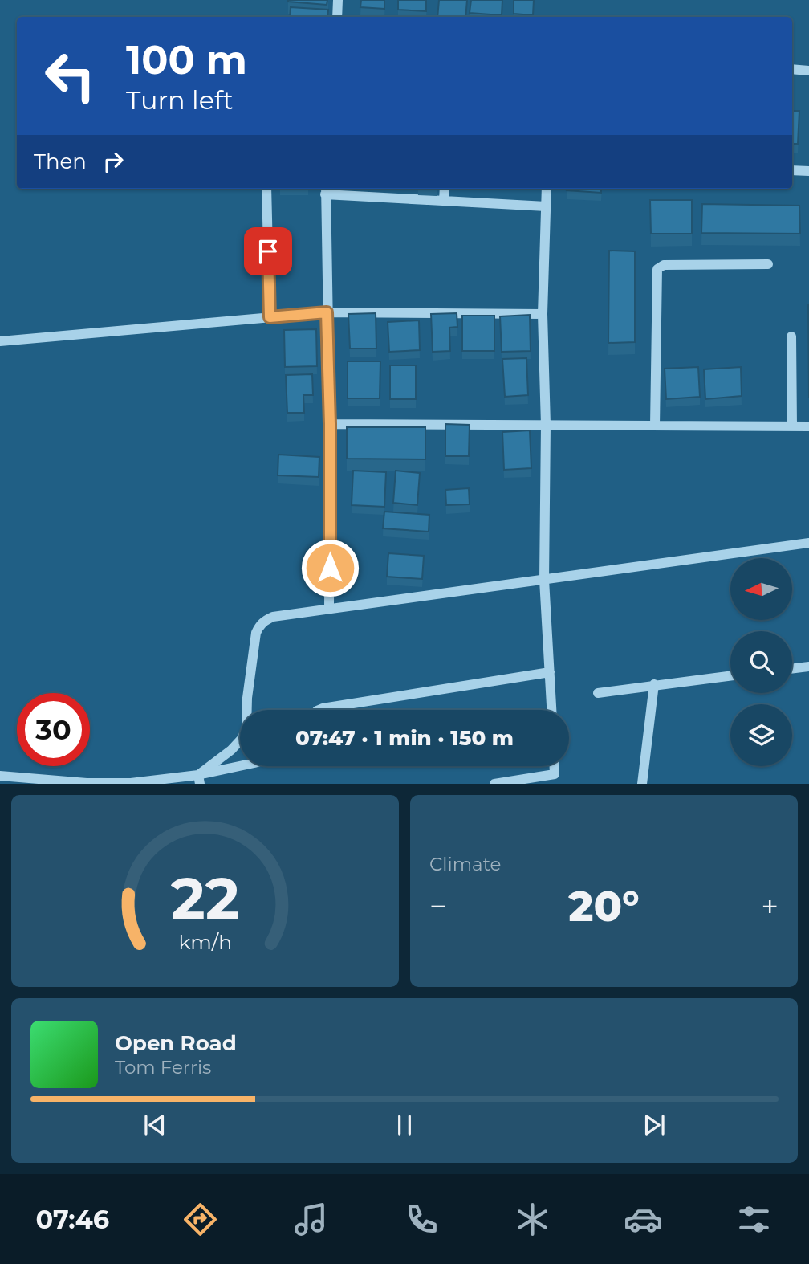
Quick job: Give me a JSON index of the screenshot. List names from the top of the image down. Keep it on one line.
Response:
{"north":"left","page":{"turn":["100 m","Turn left"],"then":"Then","limit":"30","trip":"07:47 · 1 min · 150 m","tile":"Climate","heat":["−","20°","+"],"song":["Open Road","Tom Ferris"],"tabs":"07:46","gauge":["22","km/h"]}}
